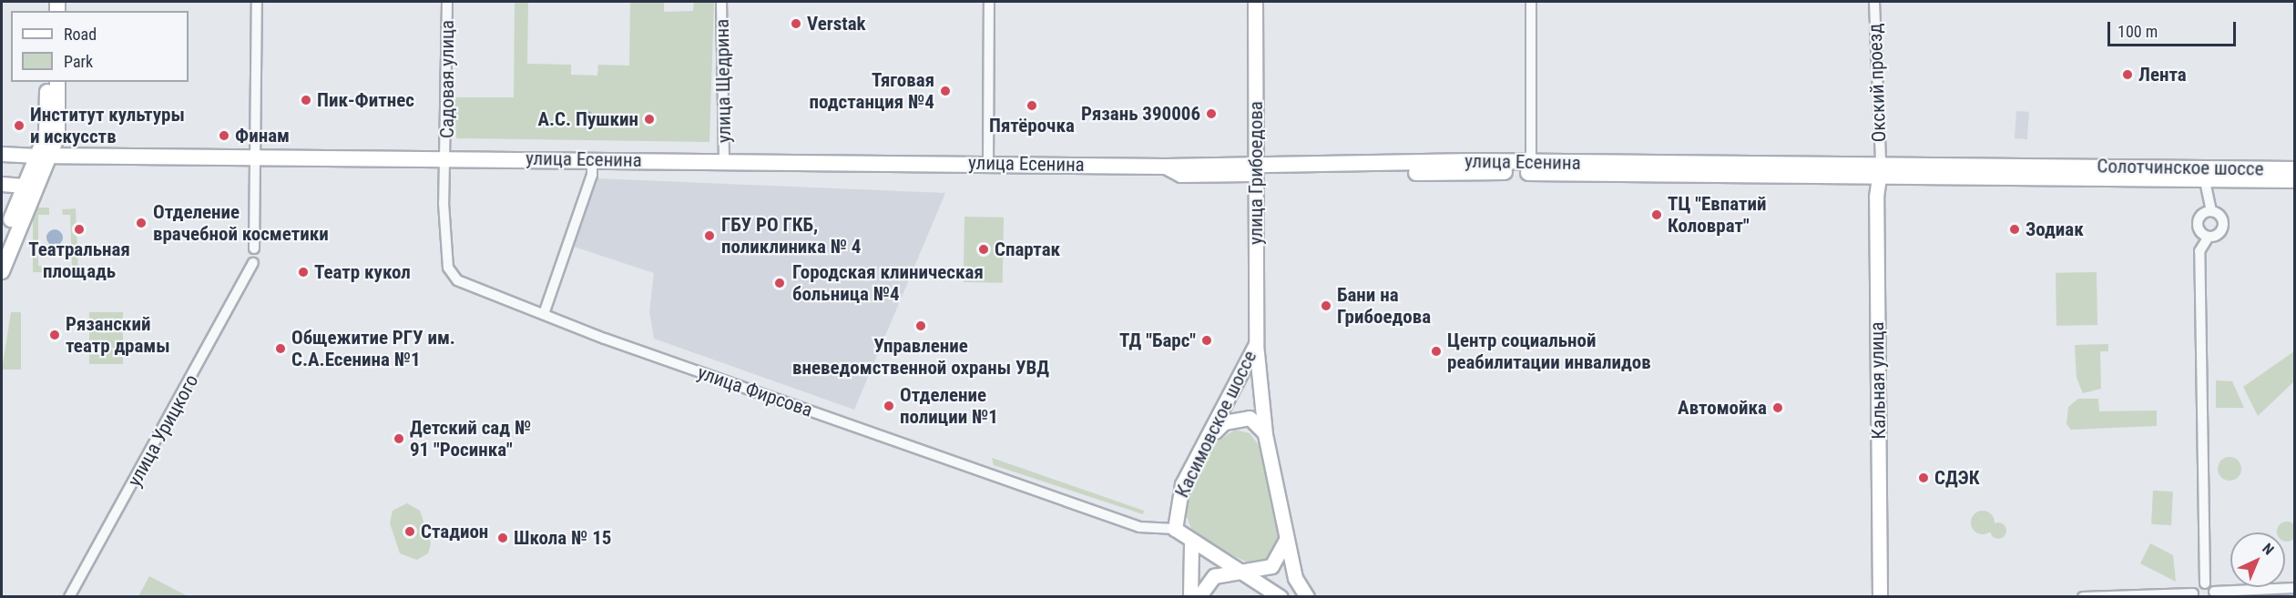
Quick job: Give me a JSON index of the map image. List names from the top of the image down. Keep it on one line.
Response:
{"streets":{"main road":["улица Есенина","Солотчинское шоссе","улица Грибоедова","Кальная улица","Касимовское шоссе"],"street":["Садовая улица","улица Щедрина","Окский проезд","улица Фирсова","улица Урицкого"]},"crossings":[["Садовая улица","улица Есенина"],["Садовая улица","улица Фирсова"],["улица Щедрина","улица Есенина"],["Окский проезд","улица Есенина"],["Окский проезд","Солотчинское шоссе"],["Окский проезд","Кальная улица"],["улица Есенина","Солотчинское шоссе"],["улица Есенина","улица Грибоедова"],["улица Есенина","Кальная улица"],["улица Есенина","улица Фирсова"],["Солотчинское шоссе","Кальная улица"],["улица Грибоедова","Касимовское шоссе"],["улица Фирсова","Касимовское шоссе"]],"places":["Verstak","Лента","Тяговая подстанция №4","Пик-Фитнес","Пятёрочка","Рязань 390006","А.С. Пушкин","Институт культуры и искусств","Финам","ТЦ \"Евпатий Коловрат\"","Отделение врачебной косметики","Театральная площадь","Зодиак","ГБУ РО ГКБ, поликлиника № 4","Спартак","Театр кукол","Городская клиническая больница №4","Бани на Грибоедова","Управление вневедомственной охраны УВД","Рязанский театр драмы","ТД \"Барс\"","Общежитие РГУ им. С.А.Есенина №1","Центр социальной реабилитации инвалидов","Отделение полиции №1","Автомойка","Детский сад № 91 \"Росинка\"","СДЭК","Стадион","Школа № 15"],"legend":["Road","Park"],"scale_bar":"100 m","north":"top right"}
